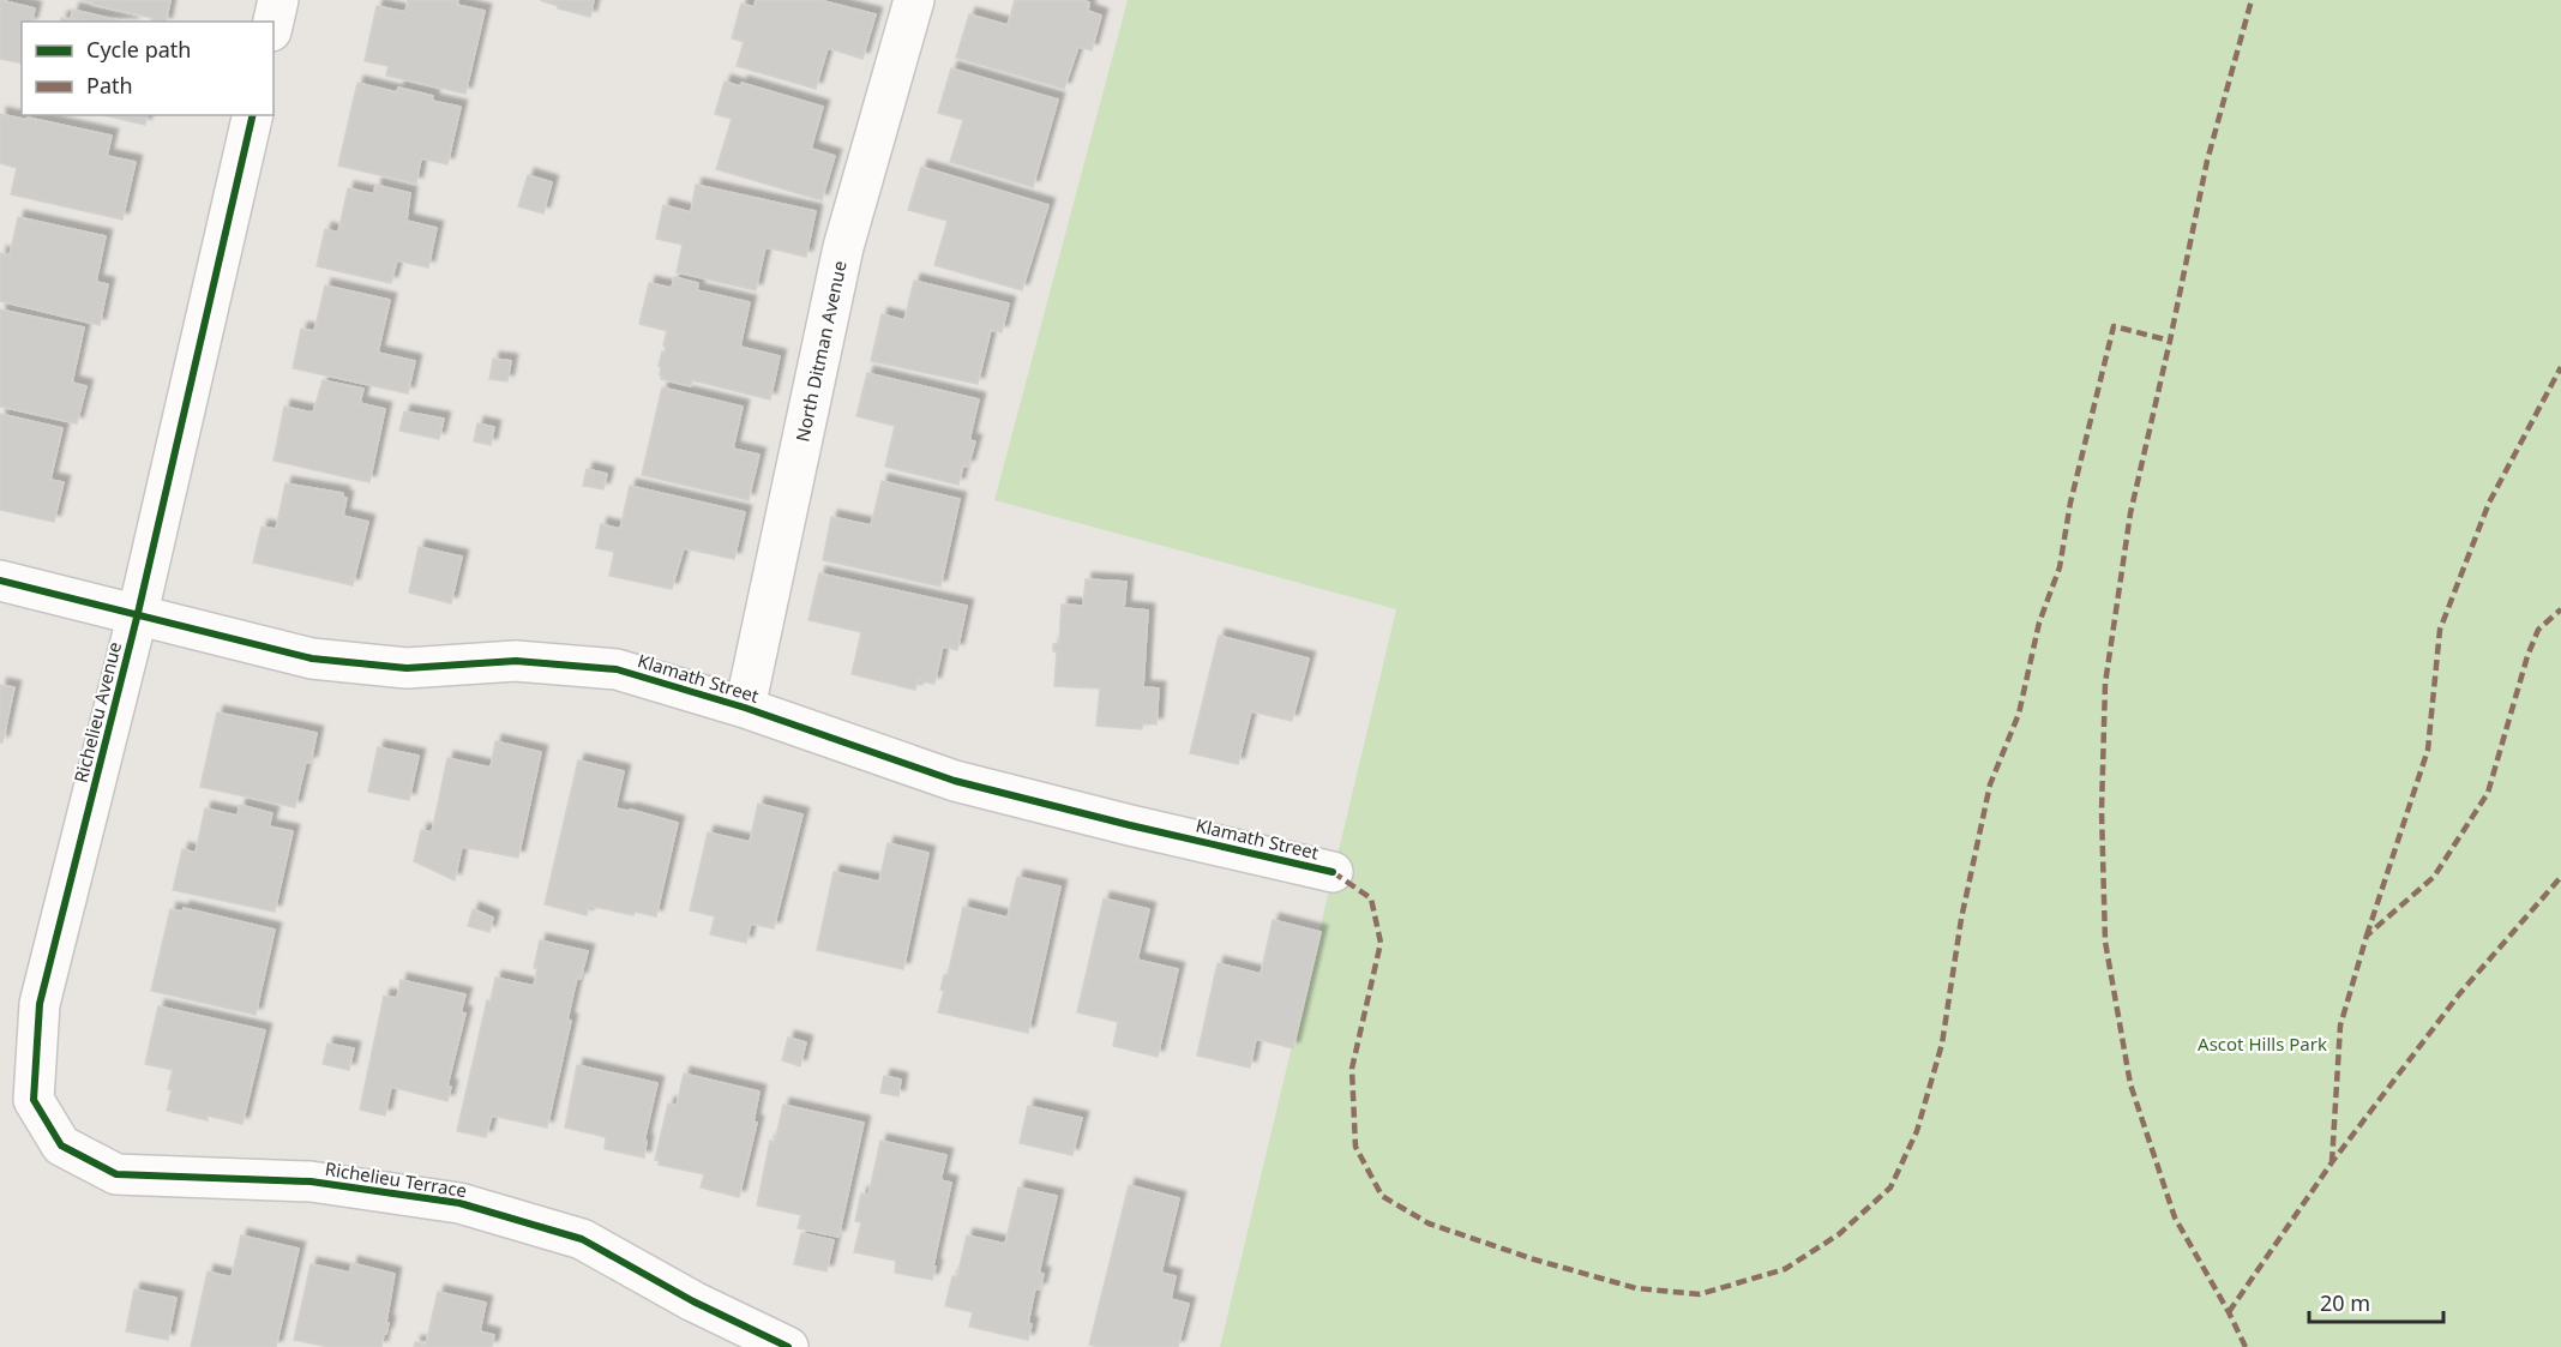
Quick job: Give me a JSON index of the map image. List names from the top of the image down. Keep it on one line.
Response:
{"streets":{"street":["North Ditman Avenue","Klamath Street","Richelieu Avenue","Richelieu Terrace"]},"crossings":[["North Ditman Avenue","Klamath Street"],["Klamath Street","Richelieu Avenue"],["Richelieu Avenue","Richelieu Terrace"]],"parks":["Ascot Hills Park"],"legend":["Cycle path","Path"],"scale_bar":"20 m"}
